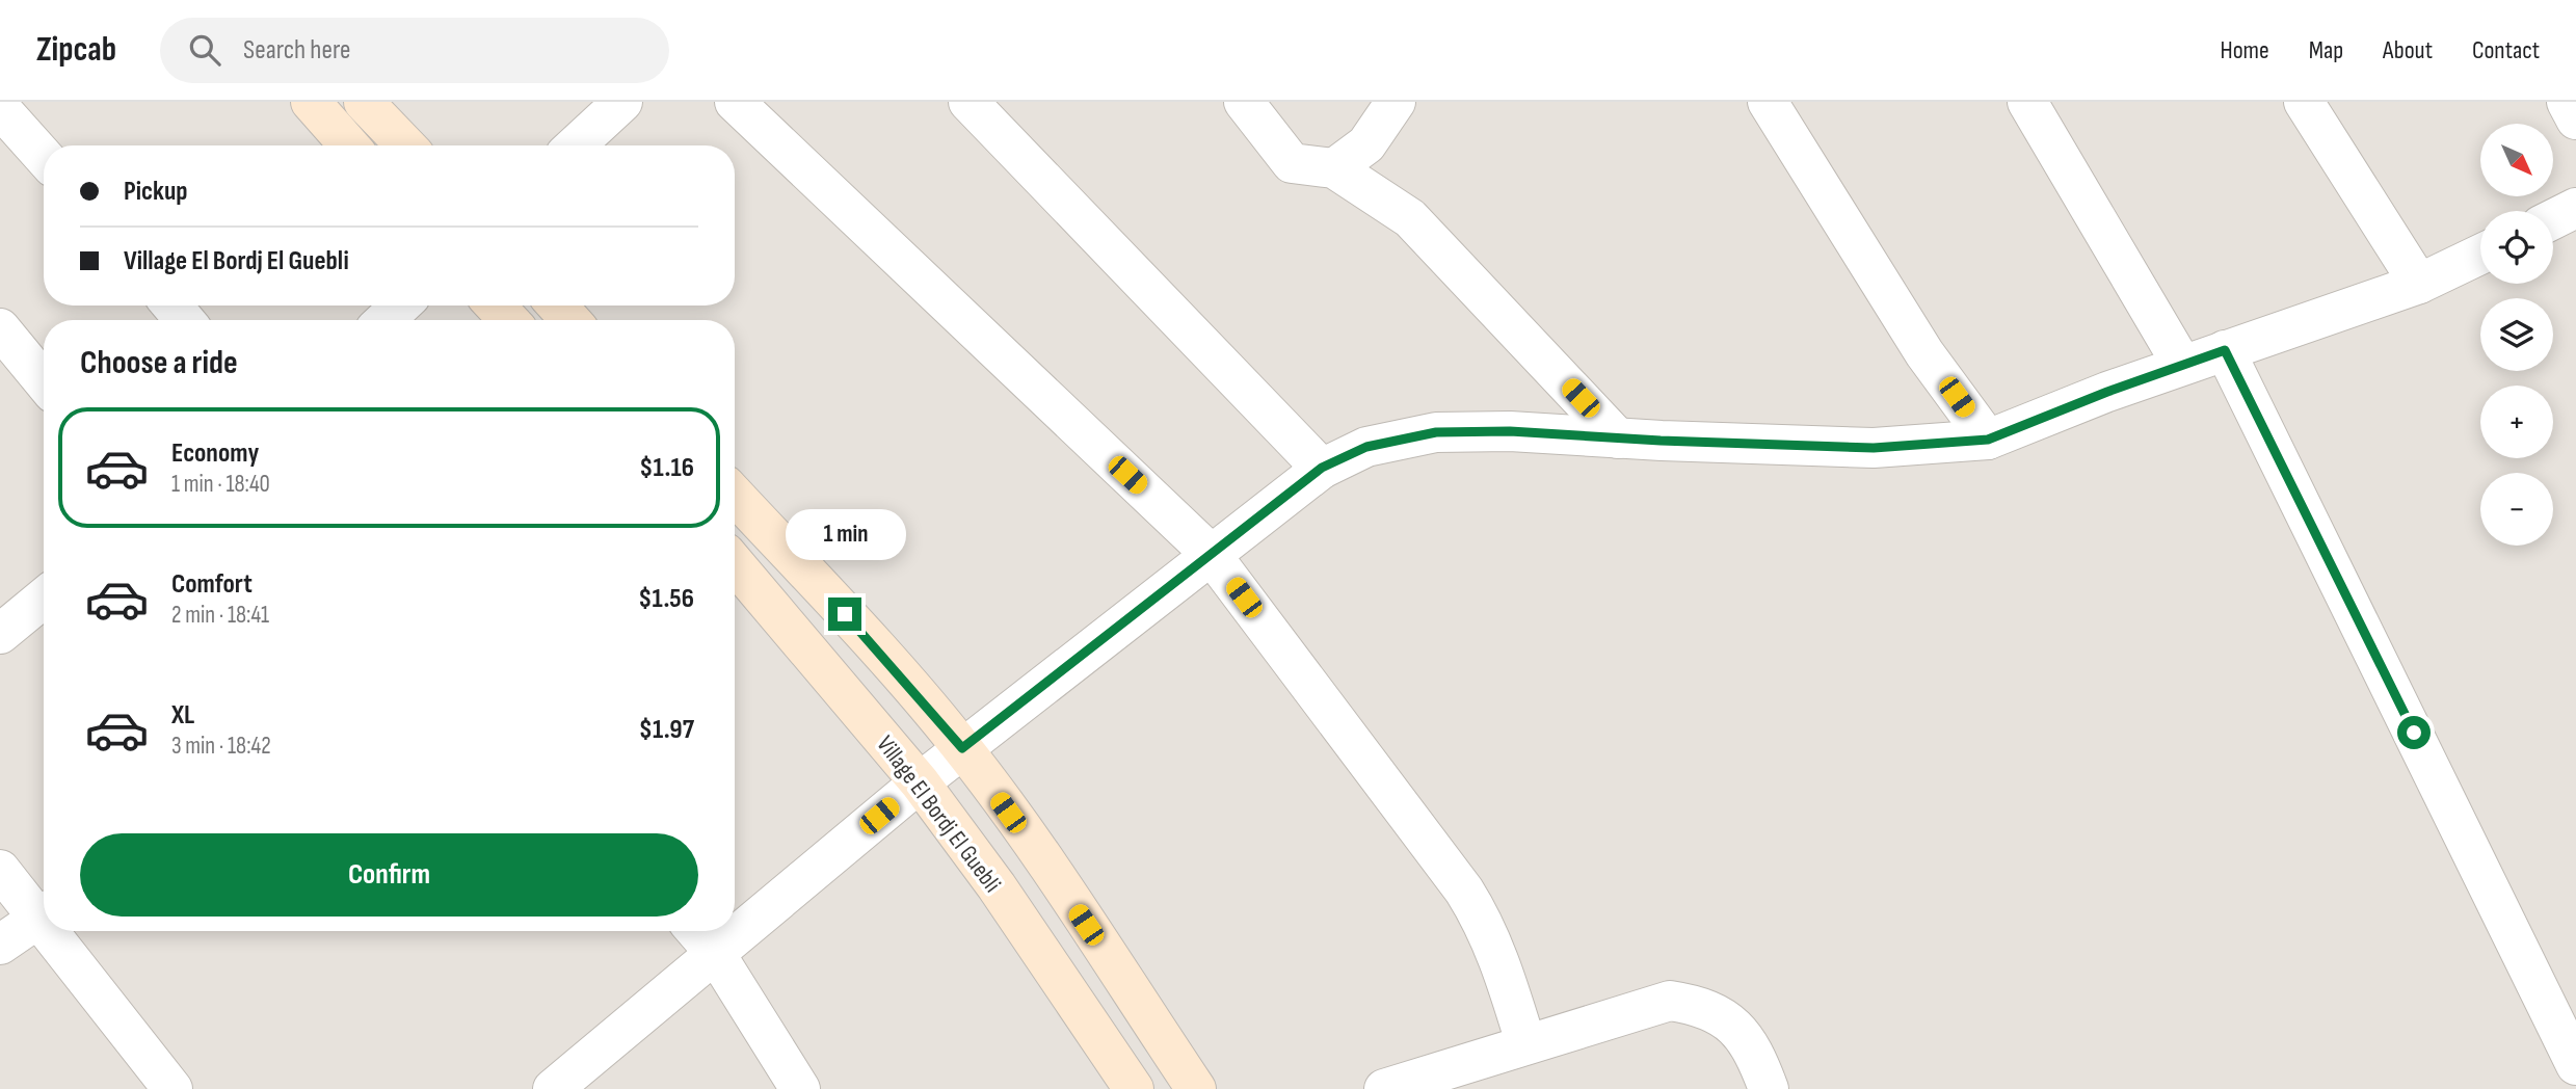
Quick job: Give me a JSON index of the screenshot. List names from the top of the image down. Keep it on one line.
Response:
{"streets":{"main road":["Village El Bordj El Guebli"]},"north":"bottom right","page":{"header":"Zipcab","search":"Search here","nav":["Home","Map","About","Contact"],"map_buttons":["+","−"],"banner":["Pickup","Village El Bordj El Guebli"],"heading":"Choose a ride","list":[{"name":"Economy","note":"1 min · 18:40","value":"$1.16"},{"name":"Comfort","note":"2 min · 18:41","value":"$1.56"},{"name":"XL","note":"3 min · 18:42","value":"$1.97"}],"bubble":"1 min","buttons":"Confirm"}}
